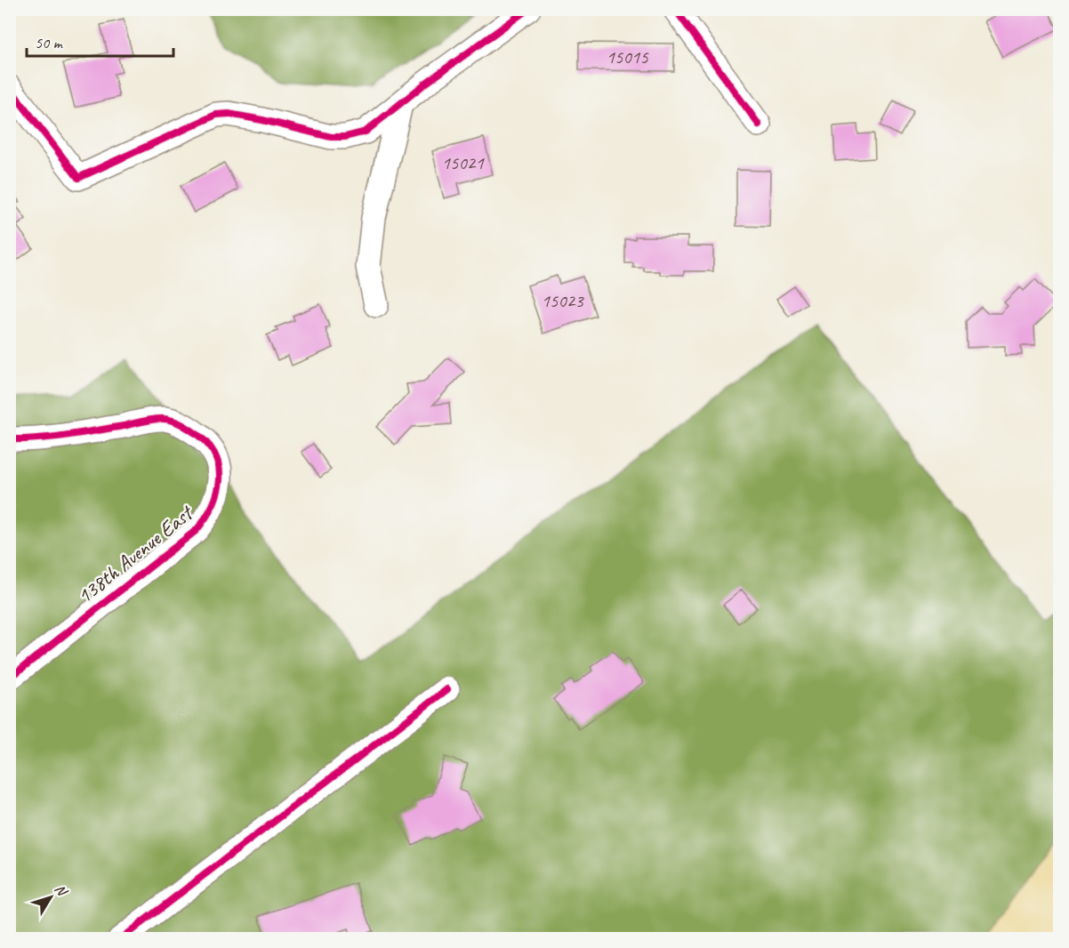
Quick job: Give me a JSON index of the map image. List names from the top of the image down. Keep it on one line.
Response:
{"streets":{"street":["138th Avenue East"]},"house_numbers":["15015","15021","15023"],"scale_bar":"50 m","north":"top right"}
